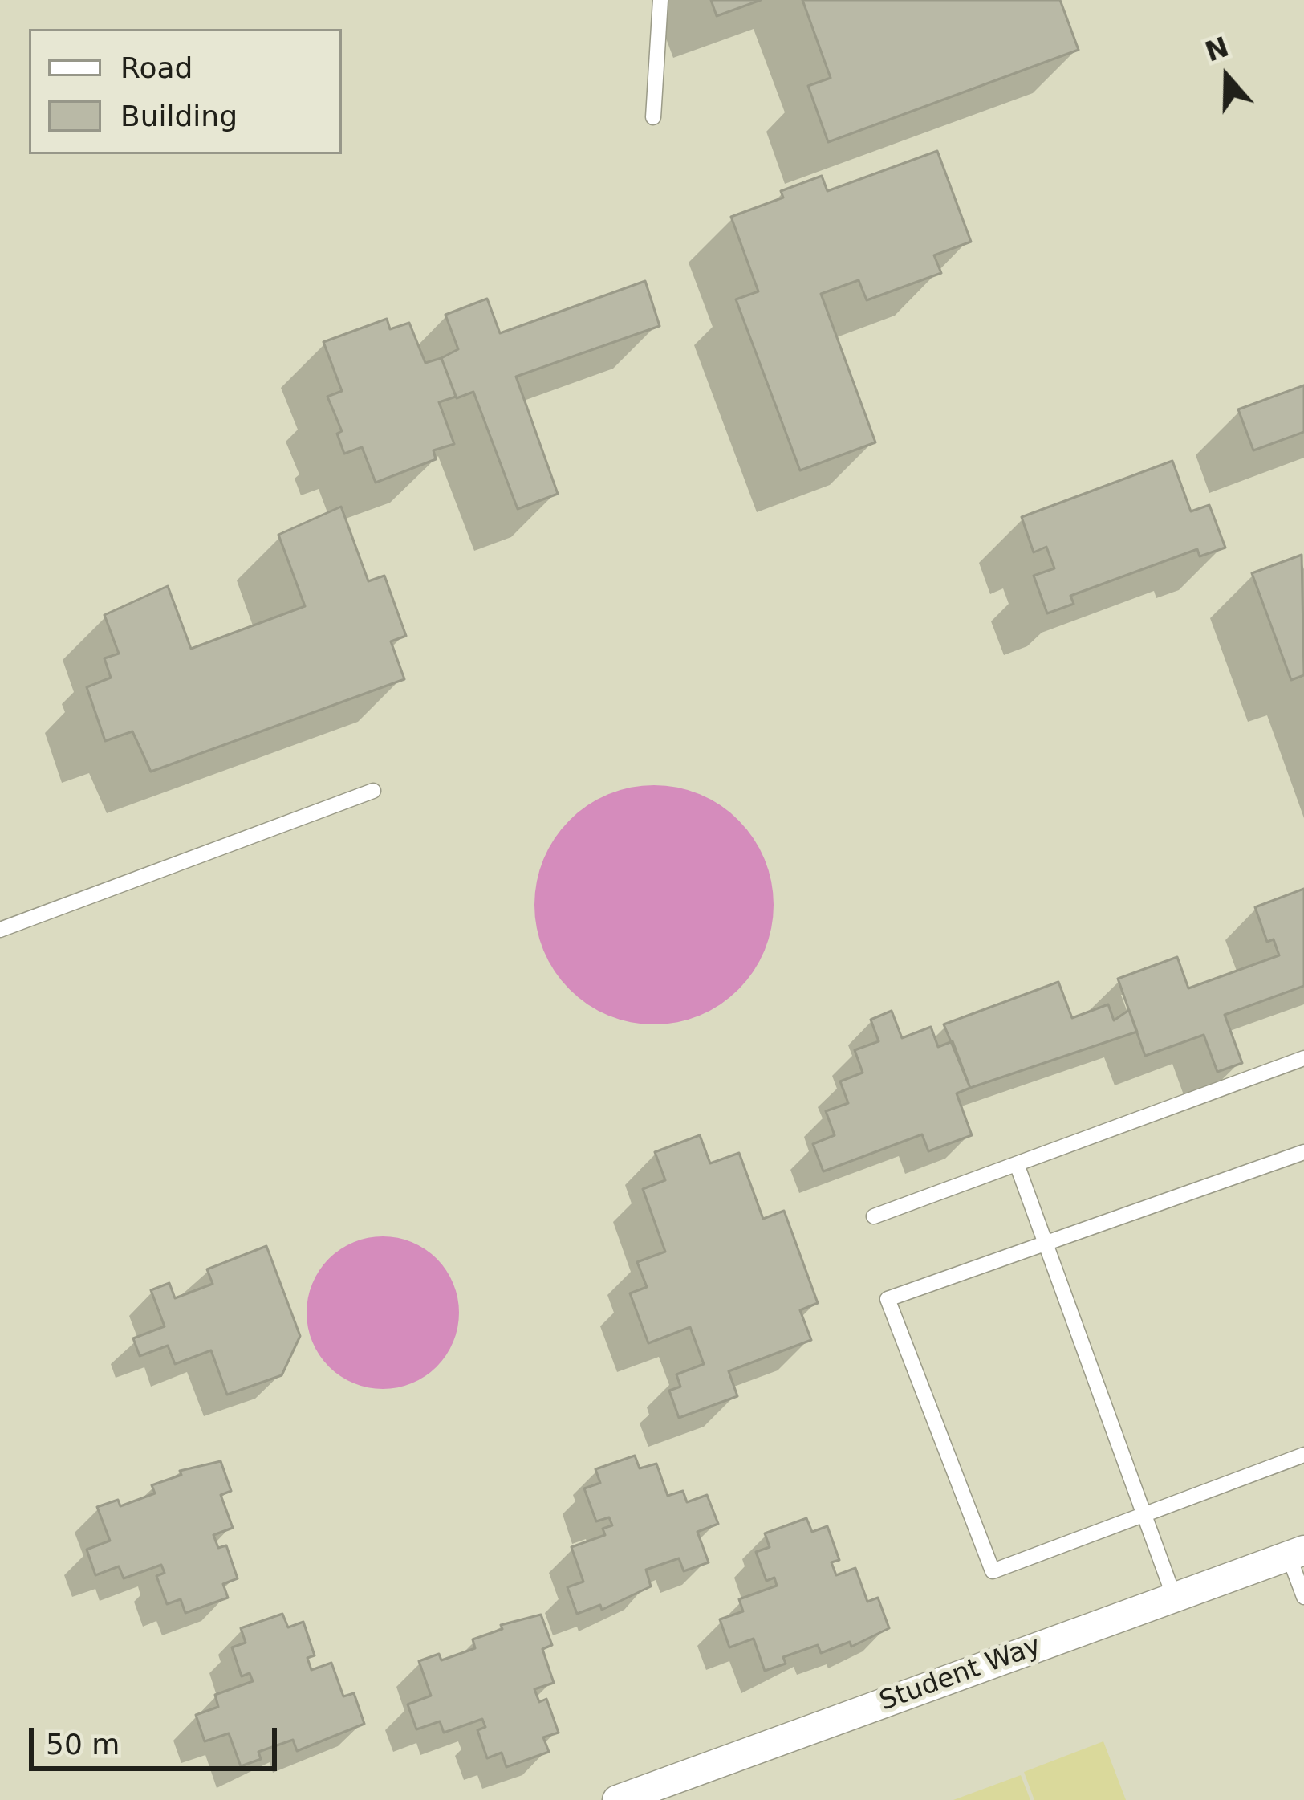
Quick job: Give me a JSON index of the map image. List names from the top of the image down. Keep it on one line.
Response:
{"streets":{"street":["Student Way"]},"legend":["Road","Building"],"scale_bar":"50 m","north":"top"}
